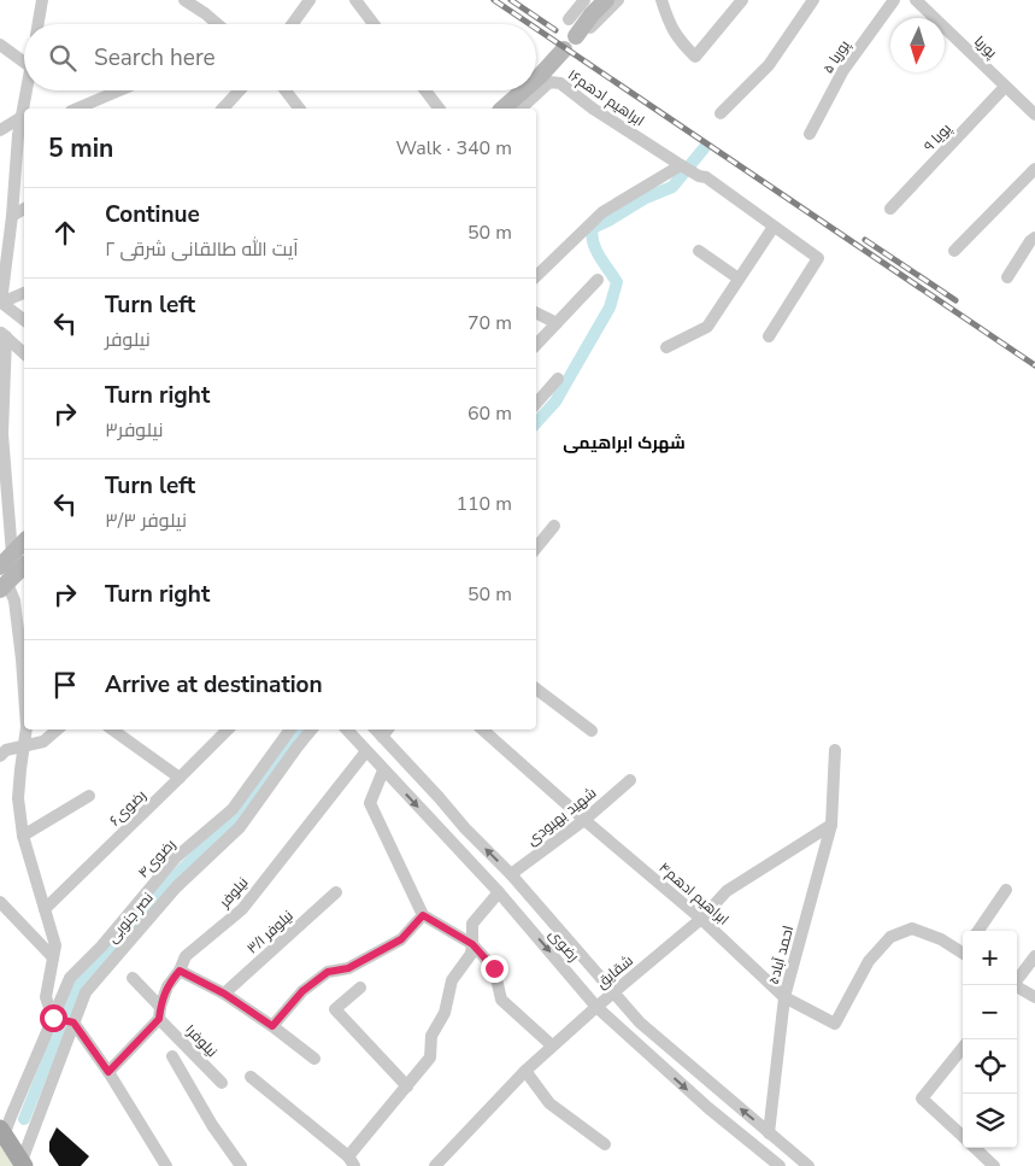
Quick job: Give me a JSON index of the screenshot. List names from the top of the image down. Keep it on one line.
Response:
{"streets":{"street":["پوریا","پوریا ۵","ابراهیم ادهم۱۶","پویا ۹","رضوی۶","شهید بهبودی","رضوی۴","نیلوفر","ابراهیم ادهم۴","نصر جنوبی","نیلوفر ۳/۱","رضوی","احمد آباد۵","شقایق","نیلوفر۱"]},"crossings":[["پوریا","پویا ۹"],["شهید بهبودی","ابراهیم ادهم۴"],["شهید بهبودی","رضوی"],["نیلوفر","رضوی"],["نیلوفر","نیلوفر۱"],["ابراهیم ادهم۴","احمد آباد۵"],["ابراهیم ادهم۴","شقایق"],["رضوی","شقایق"],["احمد آباد۵","شقایق"]],"districts":["شهرک ابراهیمی"],"north":"bottom","page":{"search":"Search here","heading":["5 min","Walk · 340 m"],"list":[["Continue","آیت الله طالقانی شرقی ۲","50 m"],["Turn left","نیلوفر","70 m"],["Turn right","نیلوفر۳","60 m"],["Turn left","نیلوفر ۳/۳","110 m"],["Turn right","50 m"],"Arrive at destination"],"map_buttons":["+","−"]}}
